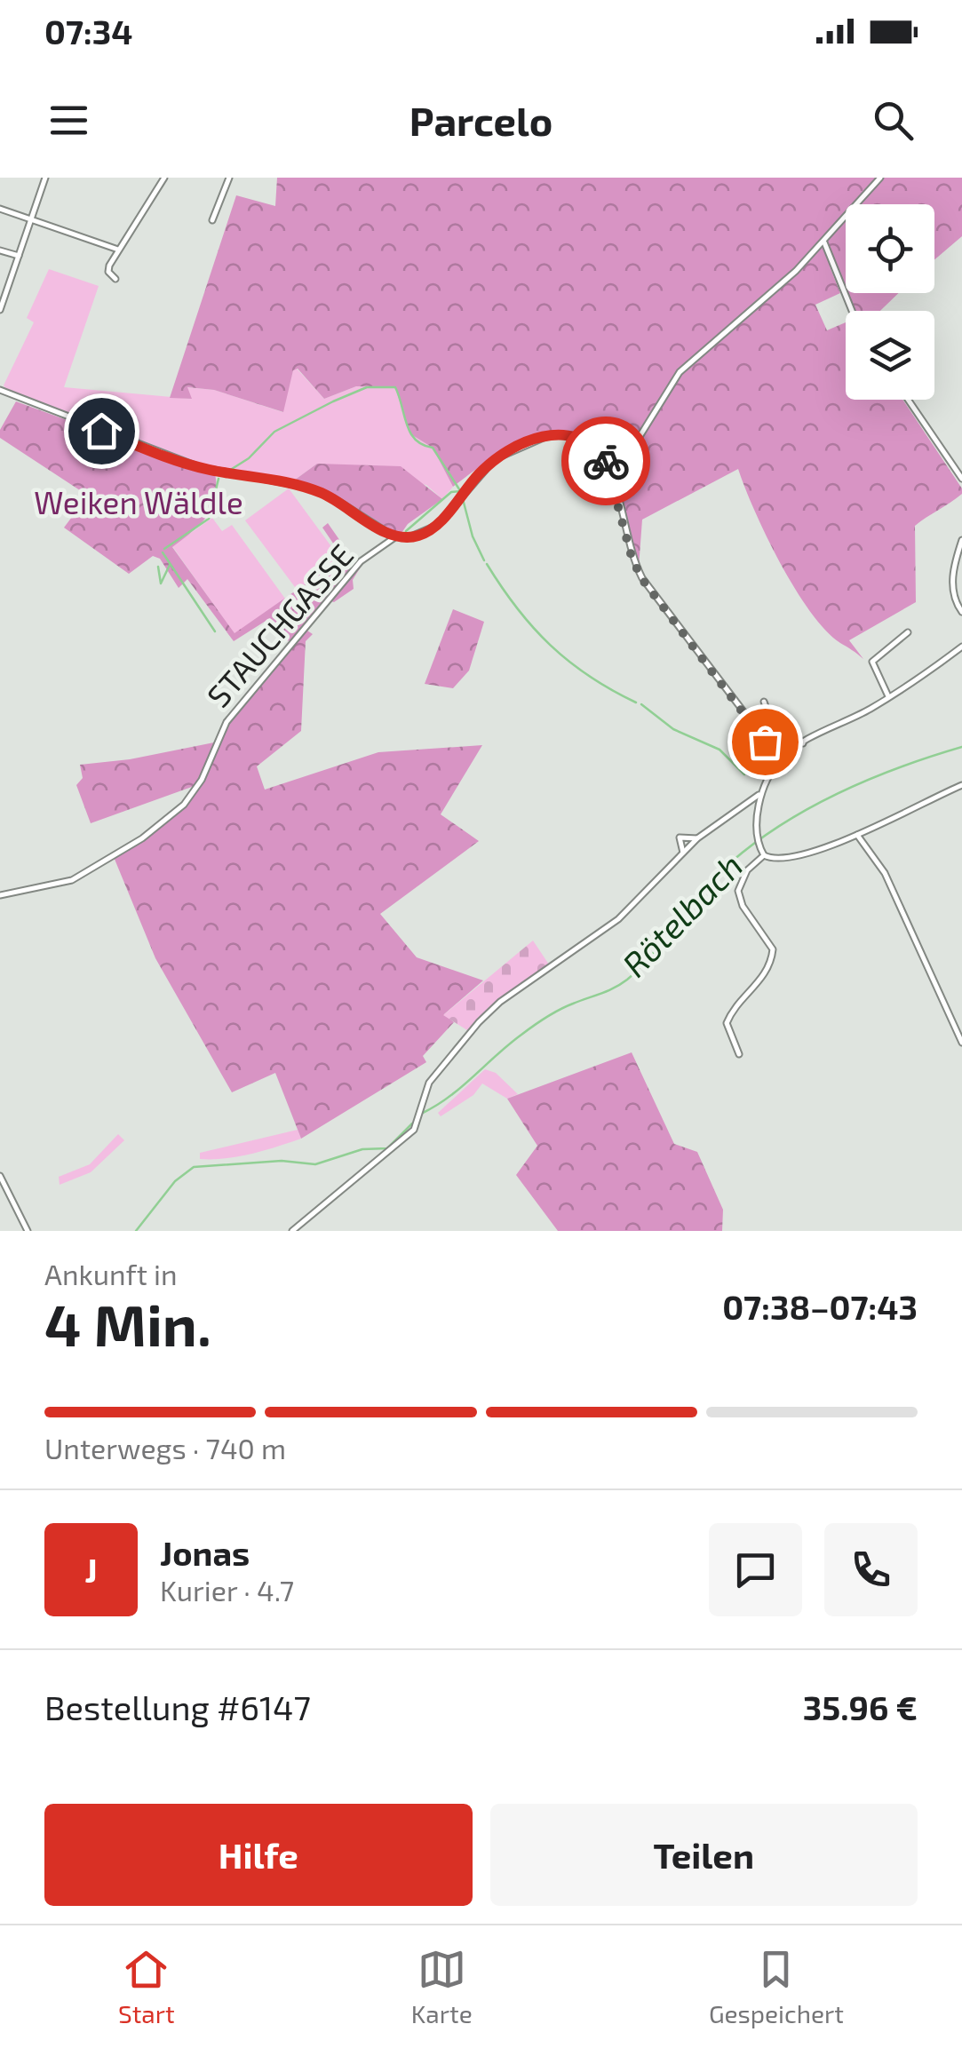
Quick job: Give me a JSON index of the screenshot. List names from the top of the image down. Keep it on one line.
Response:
{"streets":{"street":["STAUCHGASSE"]},"water":["Rötelbach"],"parks":["Weiken Wäldle"],"page":{"status":"07:34","header":"Parcelo","heading":["4 Min.","Ankunft in","07:38–07:43"],"panel":["Jonas","Kurier · 4.7","Bestellung #6147","35.96 €"],"bar":"Unterwegs · 740 m","round":"J","buttons":["Hilfe","Teilen"],"tabs":["Start","Karte","Gespeichert"]}}
